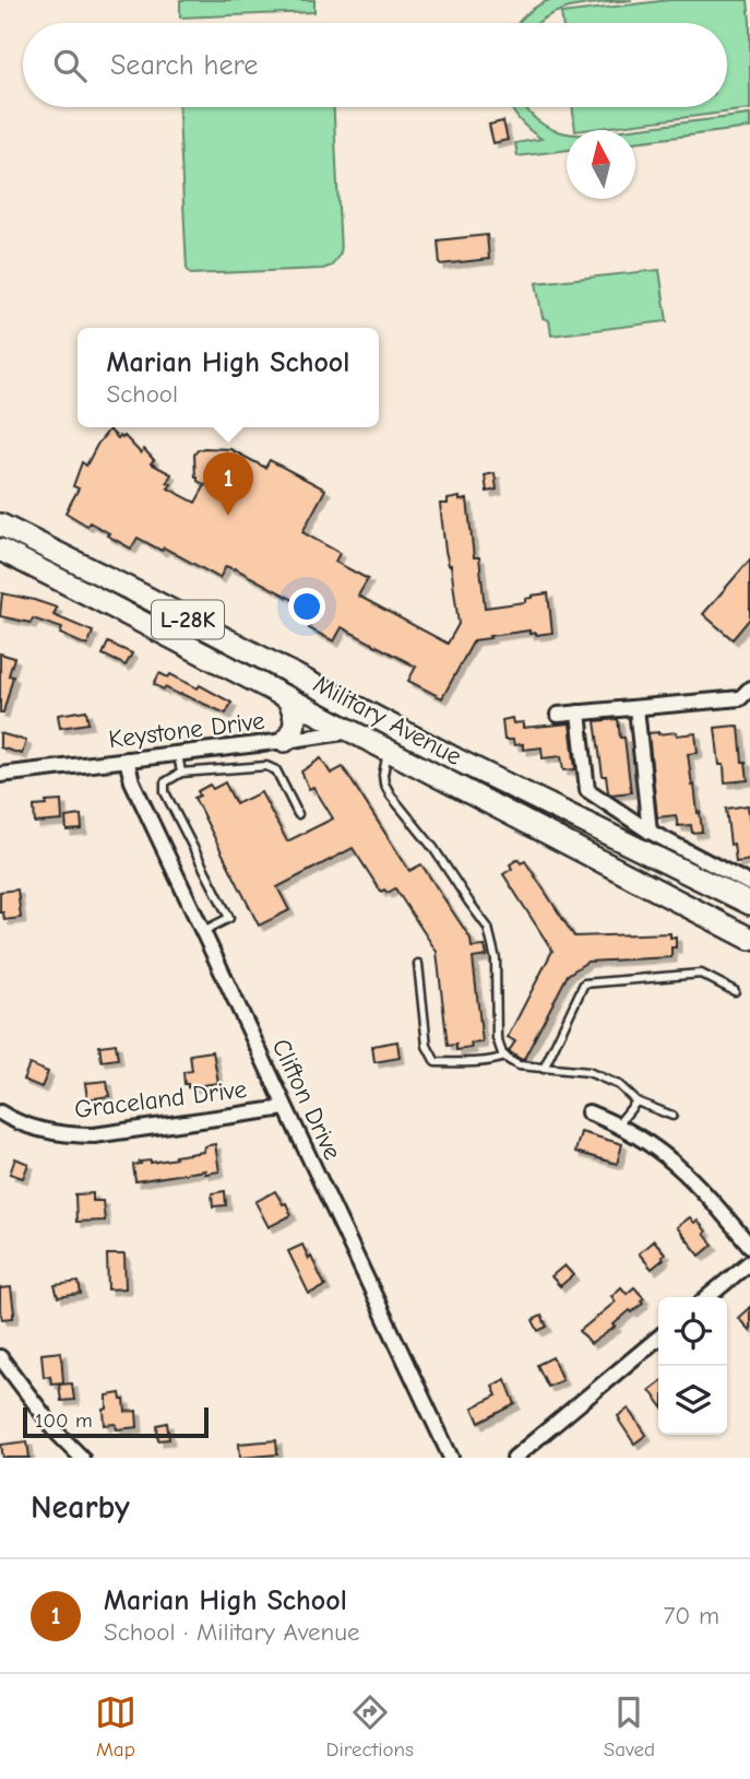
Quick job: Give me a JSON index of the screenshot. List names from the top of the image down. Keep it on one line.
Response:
{"streets":{"main road":["L-28K","Military Avenue"],"street":["Keystone Drive","Graceland Drive","Clifton Drive"]},"crossings":[["Military Avenue","Keystone Drive"],["Keystone Drive","Clifton Drive"],["Graceland Drive","Clifton Drive"]],"scale_bar":"100 m","north":"top","page":{"search":"Search here","popup":["Marian High School","School"],"pins":"1","scale":"100 m","heading":"Nearby","list":[{"mark":"1","name":"Marian High School","note":"School · Military Avenue","value":"70 m"}],"nav":["Map","Directions","Saved"]}}
